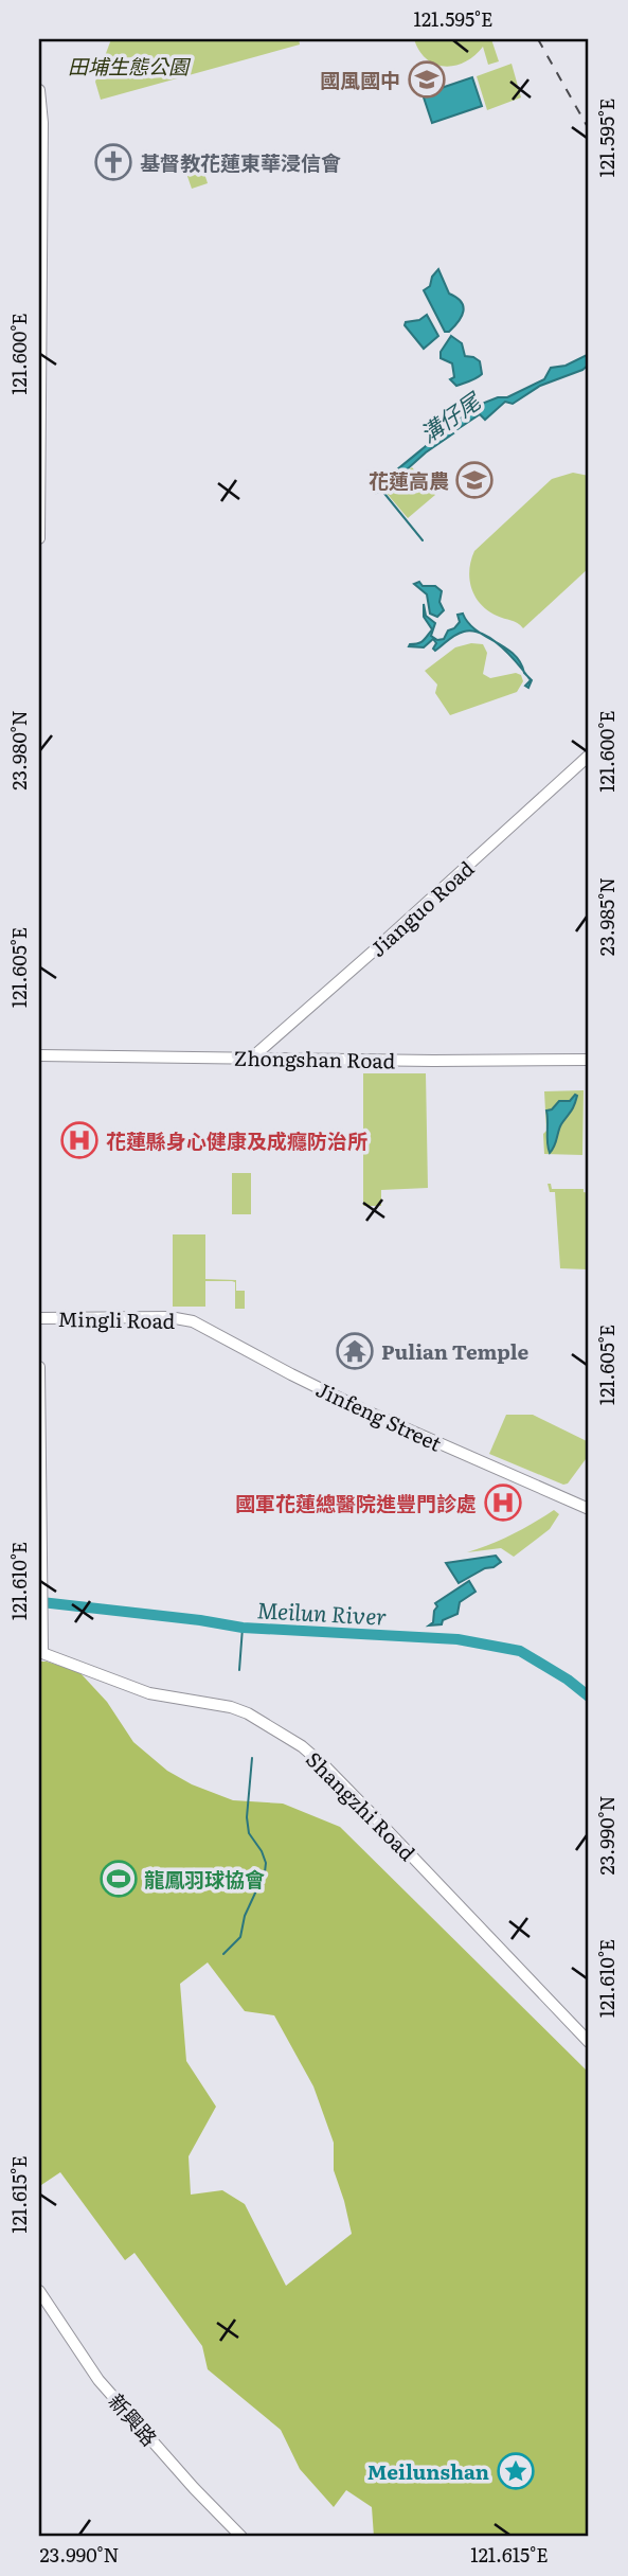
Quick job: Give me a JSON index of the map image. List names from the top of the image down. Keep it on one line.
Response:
{"streets":{"street":["Jianguo Road","Zhongshan Road","Mingli Road","Jinfeng Street","Shangzhi Road","新興路"]},"crossings":[["Jianguo Road","Zhongshan Road"],["Mingli Road","Jinfeng Street"]],"water":["溝仔尾","Meilun River"],"parks":["田埔生態公園"],"places":{"school or university":["國風國中","花蓮高農"],"church":["基督教花蓮東華浸信會"],"hospital":["花蓮縣身心健康及成癮防治所","國軍花蓮總醫院進豐門診處"],"temple":["Pulian Temple"],"sports":["龍鳳羽球協會"],"place":["Meilunshan"]},"coordinates":["121.595°E","121.600°E","23.980°N","23.985°N","121.605°E","121.610°E","23.990°N","121.615°E"]}
